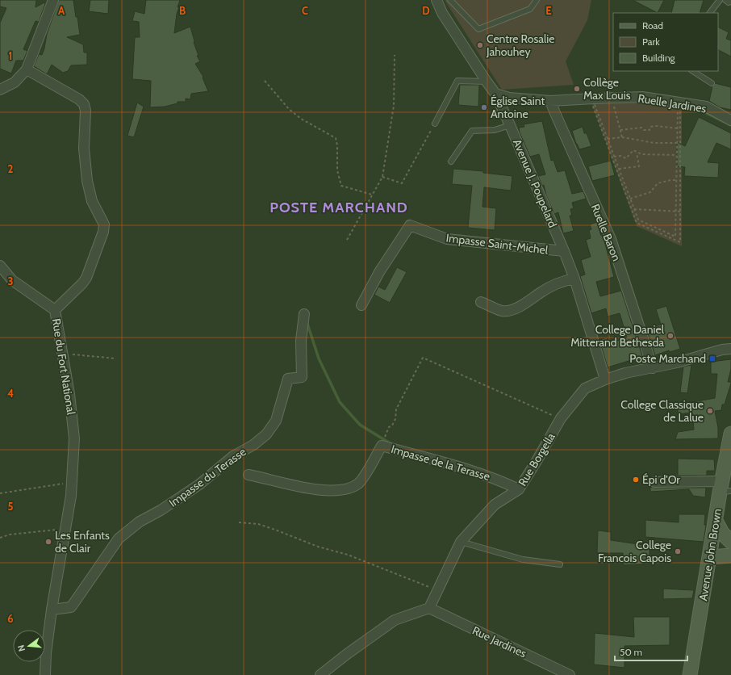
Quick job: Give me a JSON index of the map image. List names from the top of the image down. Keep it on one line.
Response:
{"streets":{"main road":["Avenue John Brown"],"street":["Ruelle Jardines","Avenue J. Poupelard","Ruelle Baron","Impasse Saint-Michel","Rue du Fort National","Rue Borgella","Impasse de la Terasse","Impasse du Terasse","Rue Jardines"]},"crossings":[["Ruelle Jardines","Avenue J. Poupelard"],["Ruelle Jardines","Ruelle Baron"],["Avenue J. Poupelard","Impasse Saint-Michel"],["Avenue J. Poupelard","Rue Borgella"],["Ruelle Baron","Rue Borgella"],["Rue du Fort National","Impasse du Terasse"],["Rue Borgella","Impasse de la Terasse"],["Rue Borgella","Rue Jardines"]],"districts":["POSTE MARCHAND"],"places":{"other":["Centre Rosalie Jahouhey","Collège Max Louis","Église Saint Antoine","College Daniel Mitterand Bethesda","College Classique de Lalue","Épi d’Or","Les Enfants de Clair","College Francois Capois"],"transit":["Poste Marchand"]},"legend":["Road","Park","Building"],"scale_bar":"50 m","north":"left","grid":{"columns":["A","B","C","D","E"],"rows":["1","2","3","4","5","6"]}}
